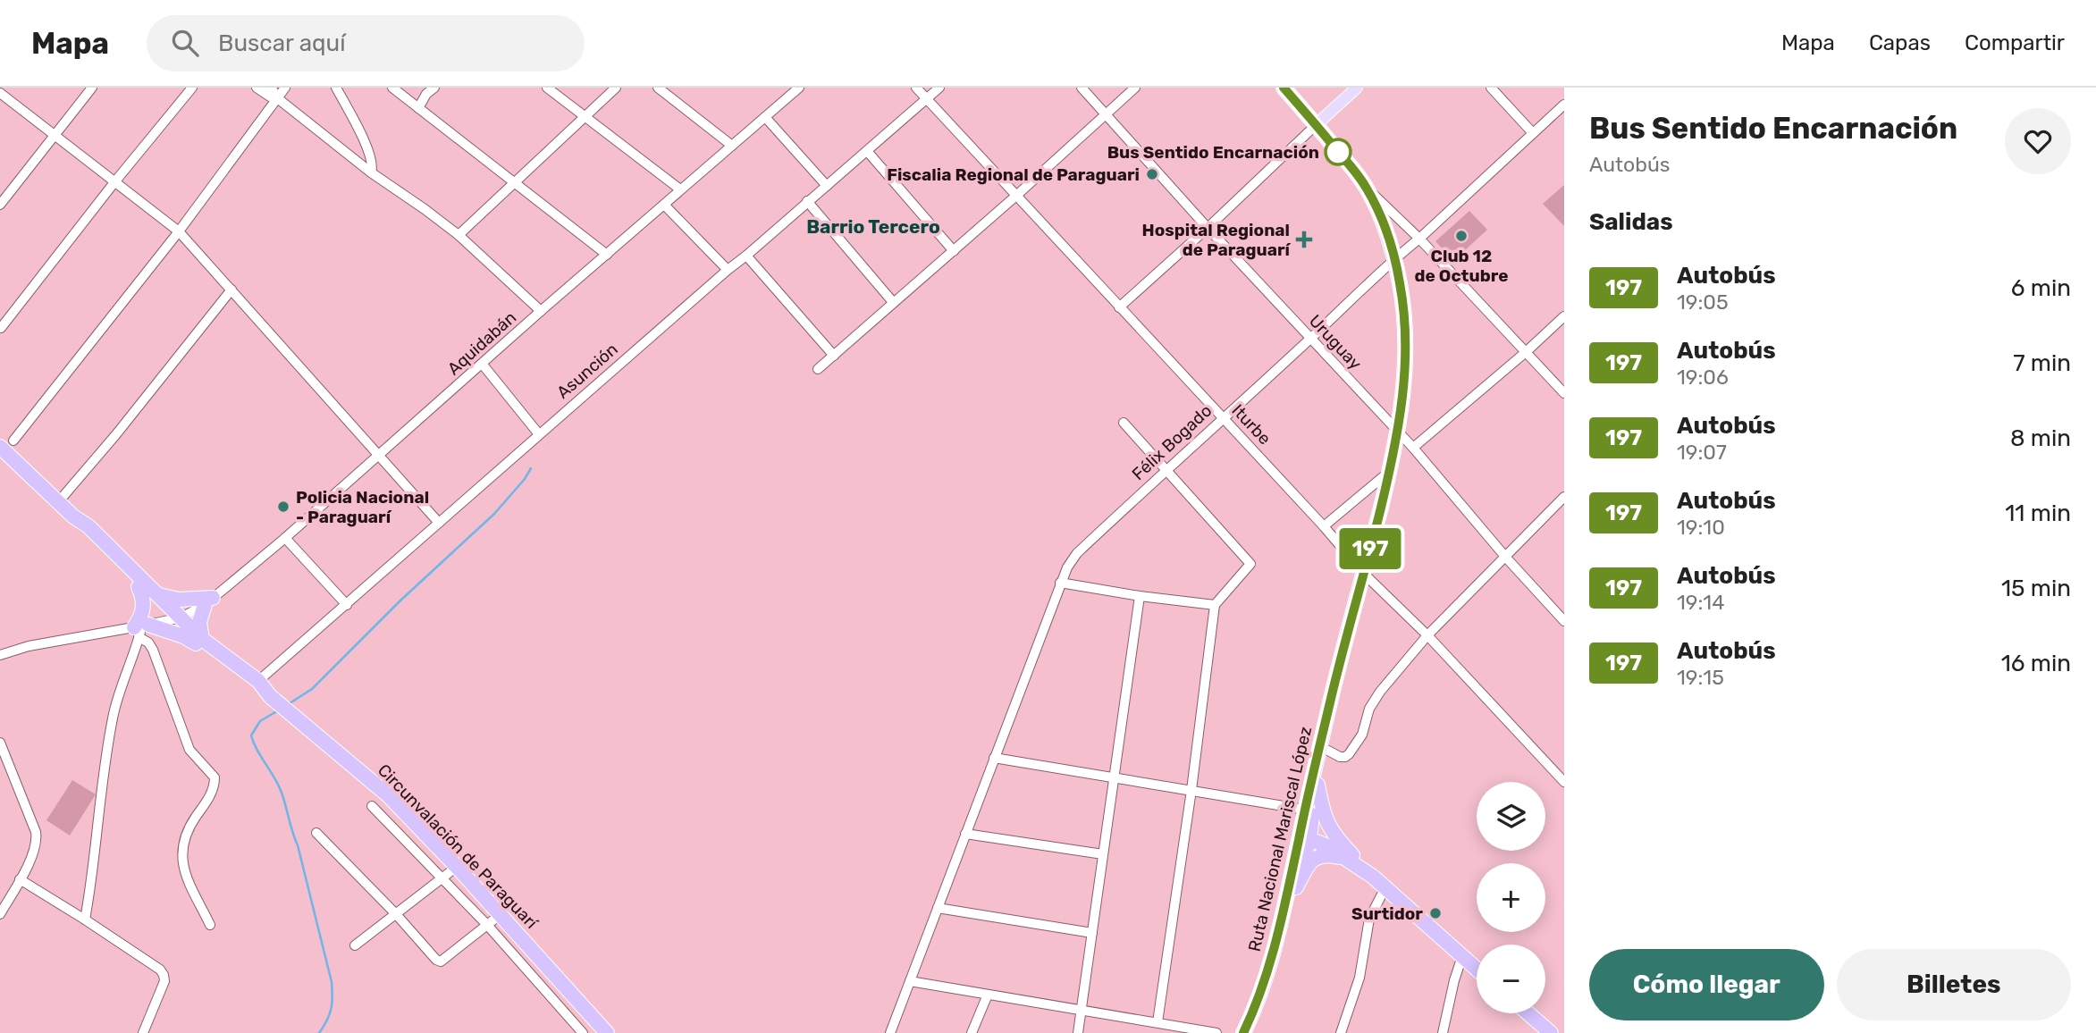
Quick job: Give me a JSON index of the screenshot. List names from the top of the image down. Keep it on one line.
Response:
{"streets":{"highway":["Ruta Nacional Mariscal López","Circunvalación de Paraguarí"],"street":["Uruguay","Aquidabán","Asunción","Iturbe","Félix Bogado"]},"crossings":[["Uruguay","Félix Bogado"],["Uruguay","Ruta Nacional Mariscal López"],["Aquidabán","Circunvalación de Paraguarí"],["Asunción","Iturbe"],["Asunción","Circunvalación de Paraguarí"],["Iturbe","Félix Bogado"],["Iturbe","Ruta Nacional Mariscal López"],["Félix Bogado","Ruta Nacional Mariscal López"]],"districts":["Barrio Tercero"],"places":{"other":["Bus Sentido Encarnación","Fiscalia Regional de Paraguari","Club 12 de Octubre","Policia Nacional - Paraguarí","Surtidor"],"health":["Hospital Regional de Paraguarí"]},"lines":["bus line 197"],"page":{"header":"Mapa","search":"Buscar aquí","nav":["Mapa","Capas","Compartir"],"on_map":"197","heading":[["Bus Sentido Encarnación","Autobús"],"Salidas"],"list":[{"mark":"197","name":"Autobús","note":"19:05","value":"6 min"},{"mark":"197","name":"Autobús","note":"19:06","value":"7 min"},{"mark":"197","name":"Autobús","note":"19:07","value":"8 min"},{"mark":"197","name":"Autobús","note":"19:10","value":"11 min"},{"mark":"197","name":"Autobús","note":"19:14","value":"15 min"},{"mark":"197","name":"Autobús","note":"19:15","value":"16 min"}],"map_buttons":["+","−"],"buttons":["Cómo llegar","Billetes"]}}
